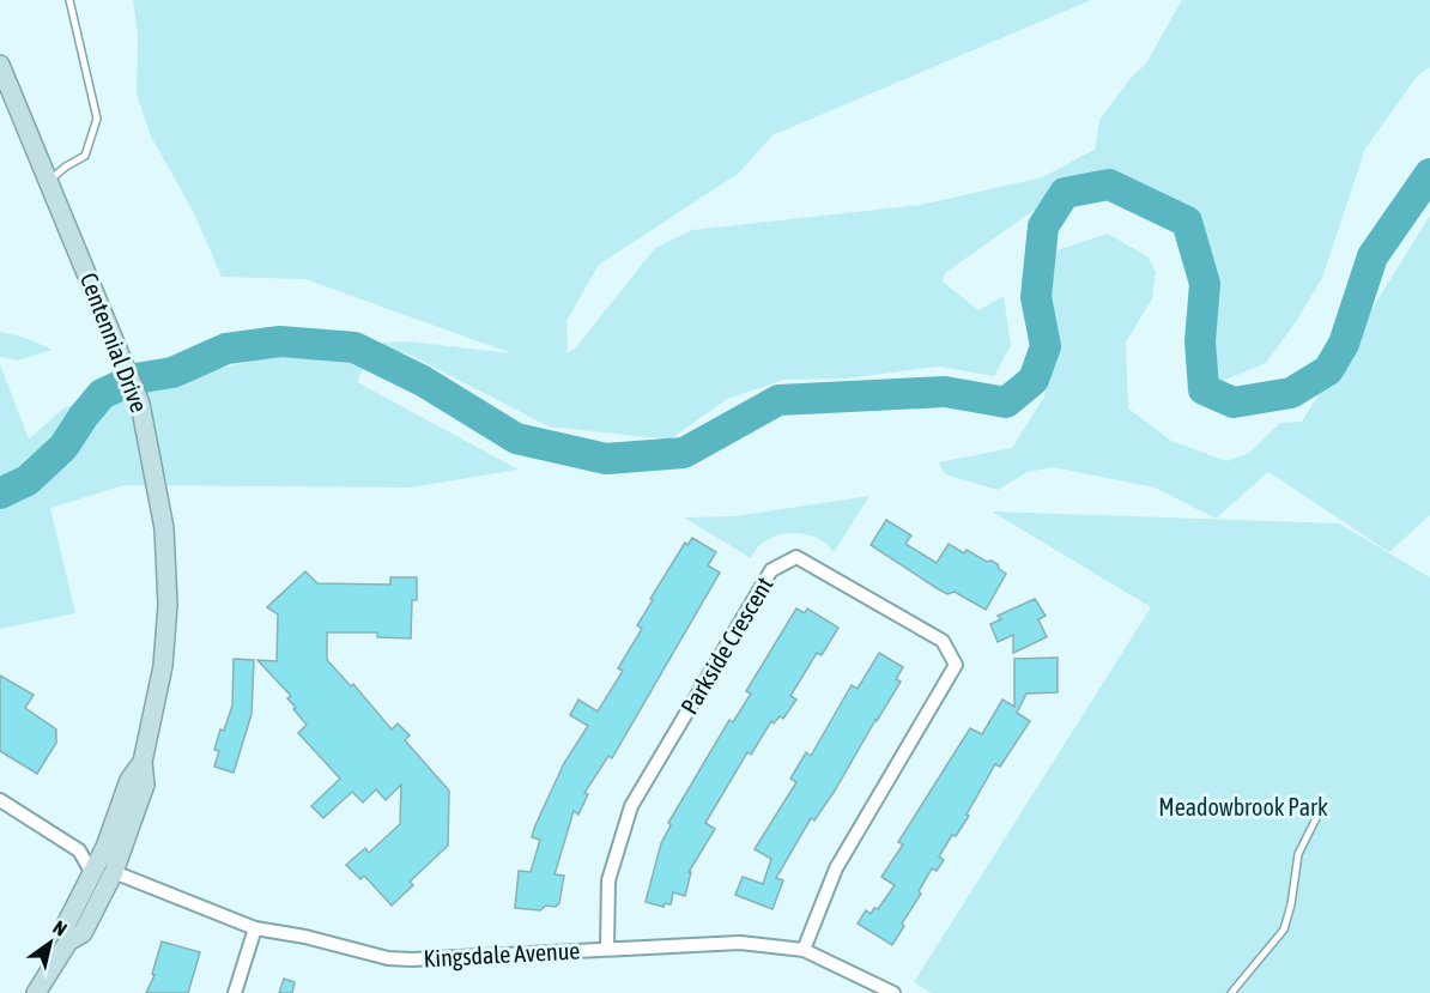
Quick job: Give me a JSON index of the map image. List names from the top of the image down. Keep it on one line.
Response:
{"streets":{"main road":["Centennial Drive"],"street":["Parkside Crescent","Kingsdale Avenue"]},"crossings":[["Centennial Drive","Kingsdale Avenue"],["Parkside Crescent","Kingsdale Avenue"]],"parks":["Meadowbrook Park"],"north":"top right"}
